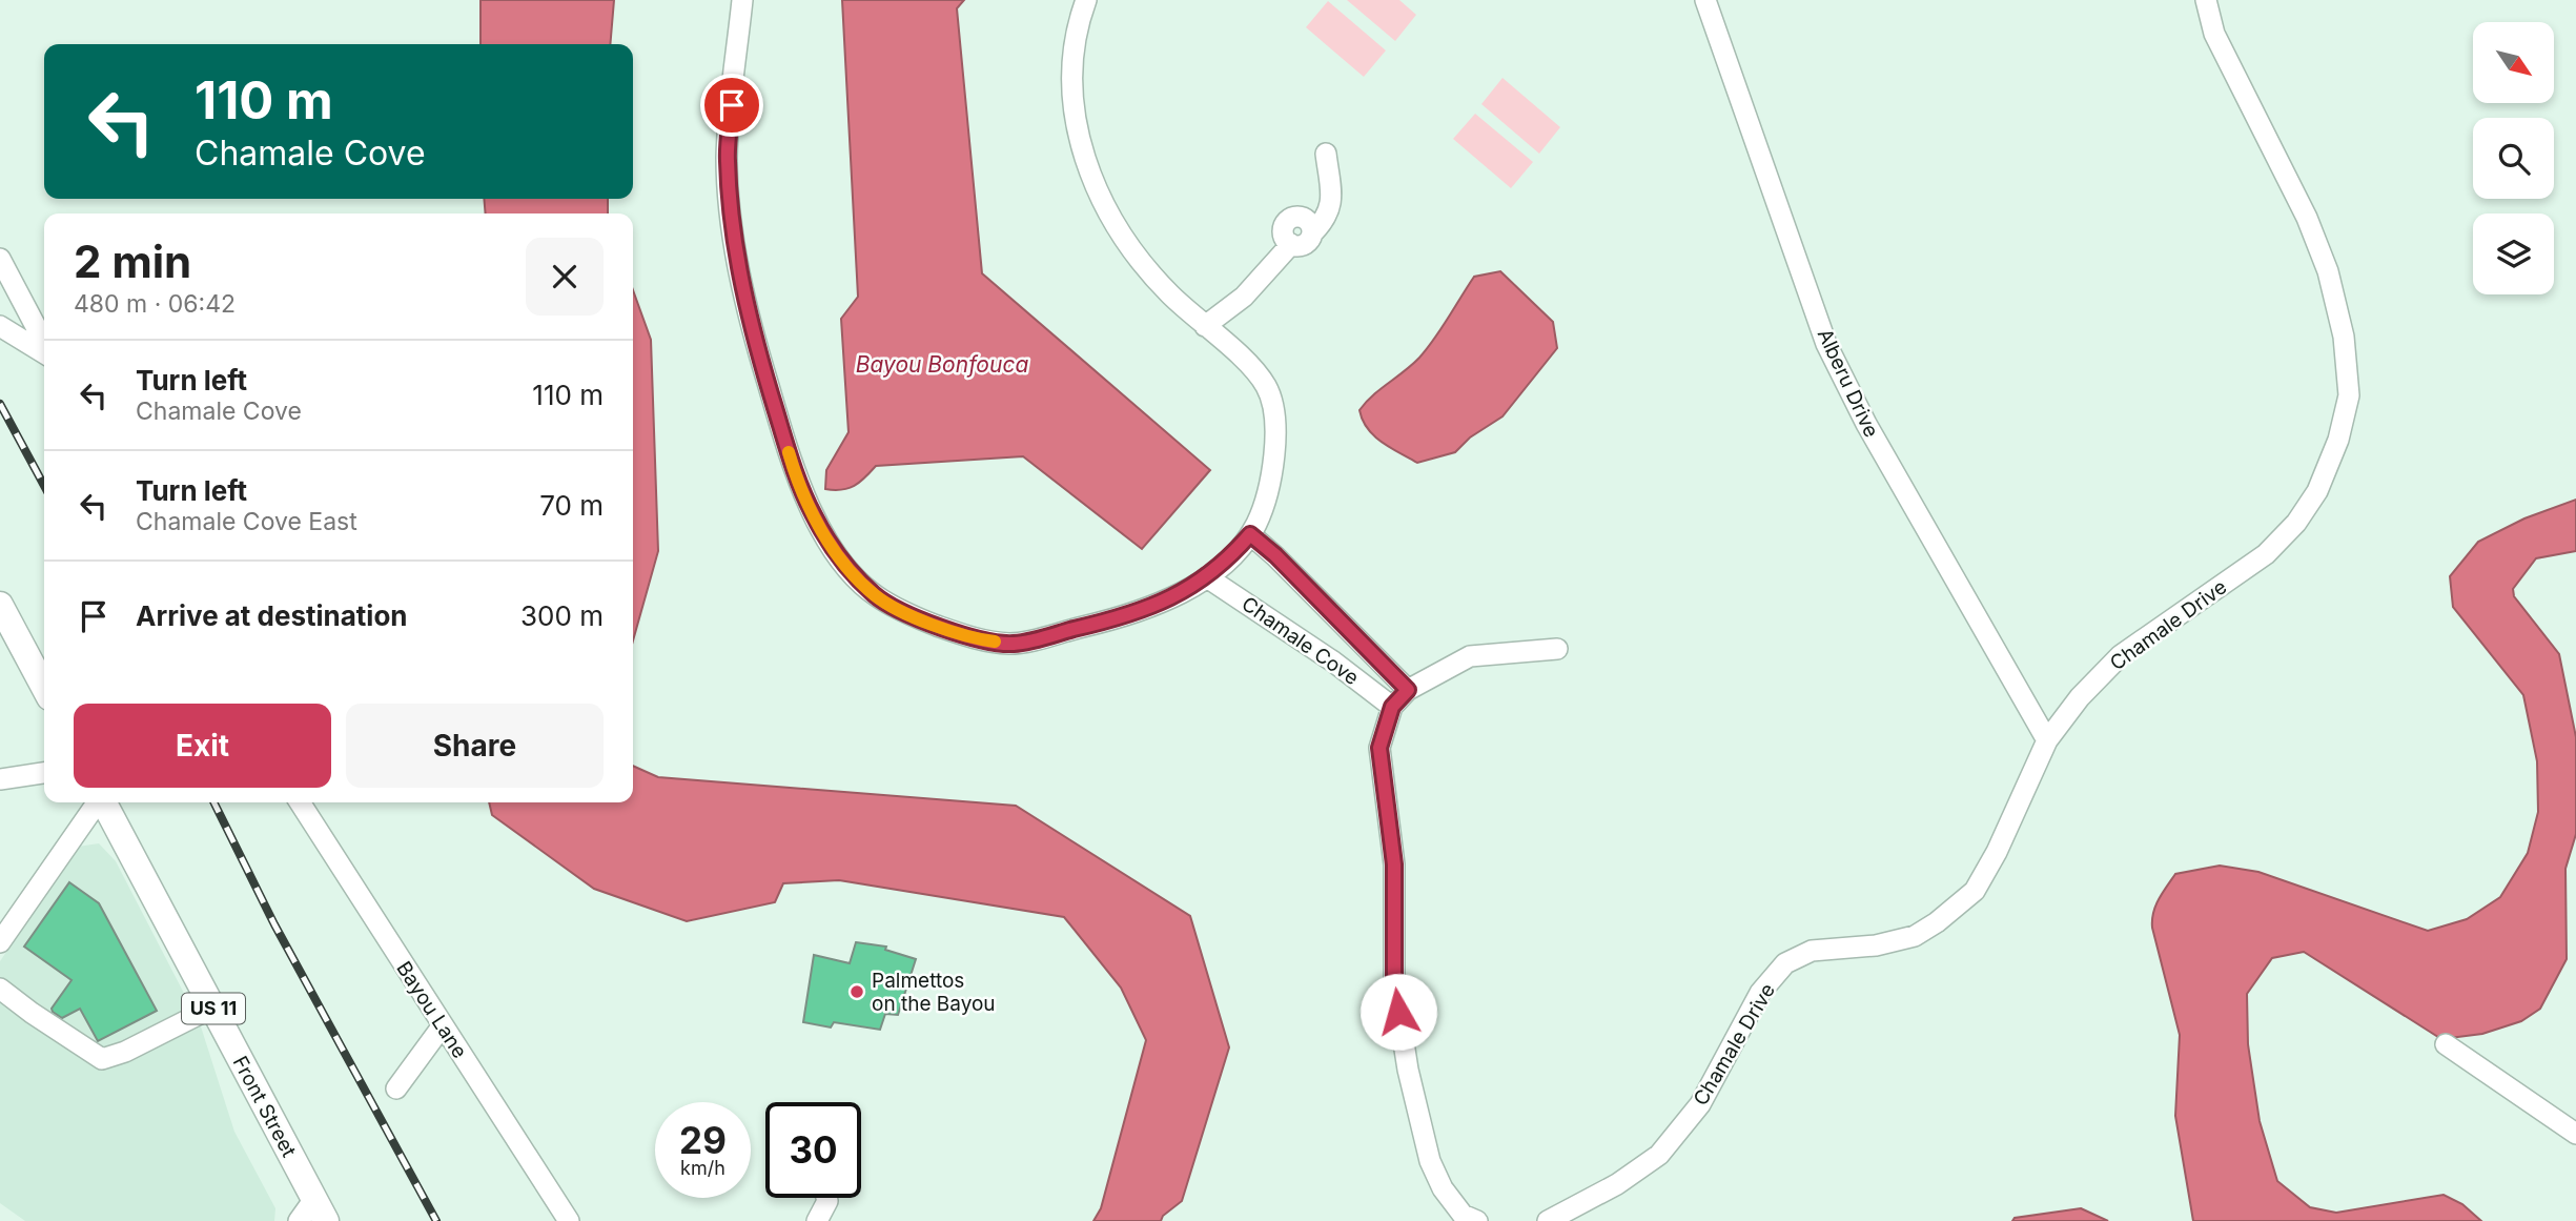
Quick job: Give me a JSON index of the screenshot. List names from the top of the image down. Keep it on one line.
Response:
{"streets":{"main road":["US 11","Front Street"],"street":["Alberu Drive","Chamale Drive","Chamale Cove","Bayou Lane"]},"crossings":[["Alberu Drive","Chamale Drive"]],"water":["Bayou Bonfouca"],"places":["Palmettos on the Bayou"],"north":"bottom right","page":{"turn":["110 m","Chamale Cove"],"heading":["2 min","480 m · 06:42"],"list":[{"name":"Turn left","note":"Chamale Cove","value":"110 m"},{"name":"Turn left","note":"Chamale Cove East","value":"70 m"},{"name":"Arrive at destination","value":"300 m"}],"buttons":["Exit","Share"],"speed":"29 km/h","limit":"30"}}
